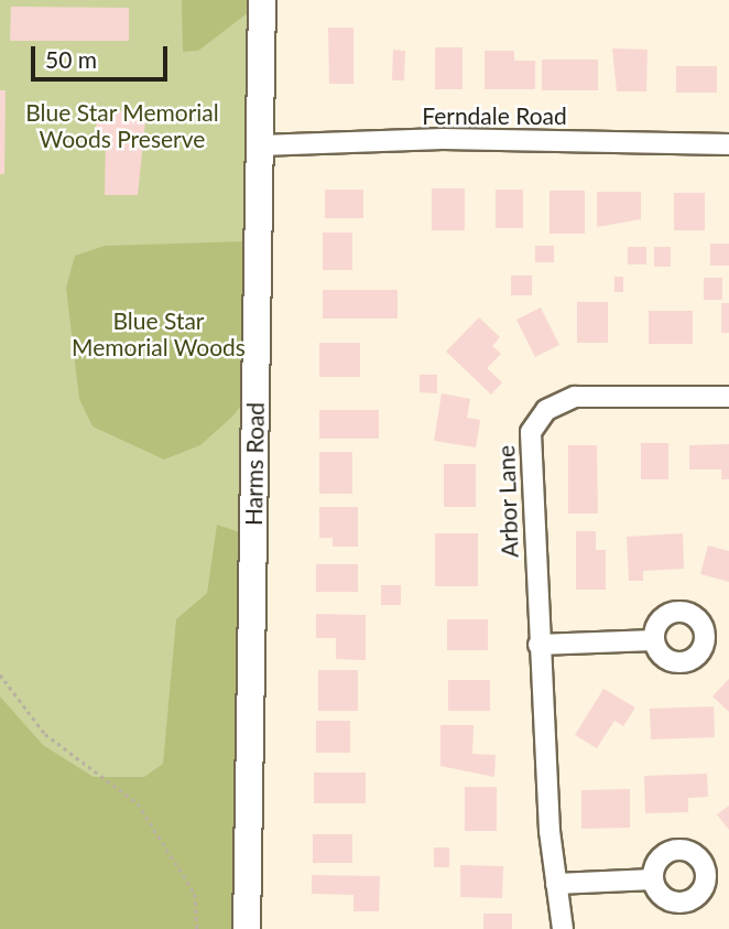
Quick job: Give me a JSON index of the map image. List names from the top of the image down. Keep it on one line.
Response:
{"streets":{"main road":["Harms Road"],"street":["Ferndale Road","Arbor Lane"]},"crossings":[["Ferndale Road","Harms Road"]],"parks":["Blue Star Memorial Woods Preserve","Blue Star Memorial Woods"],"scale_bar":"50 m"}
